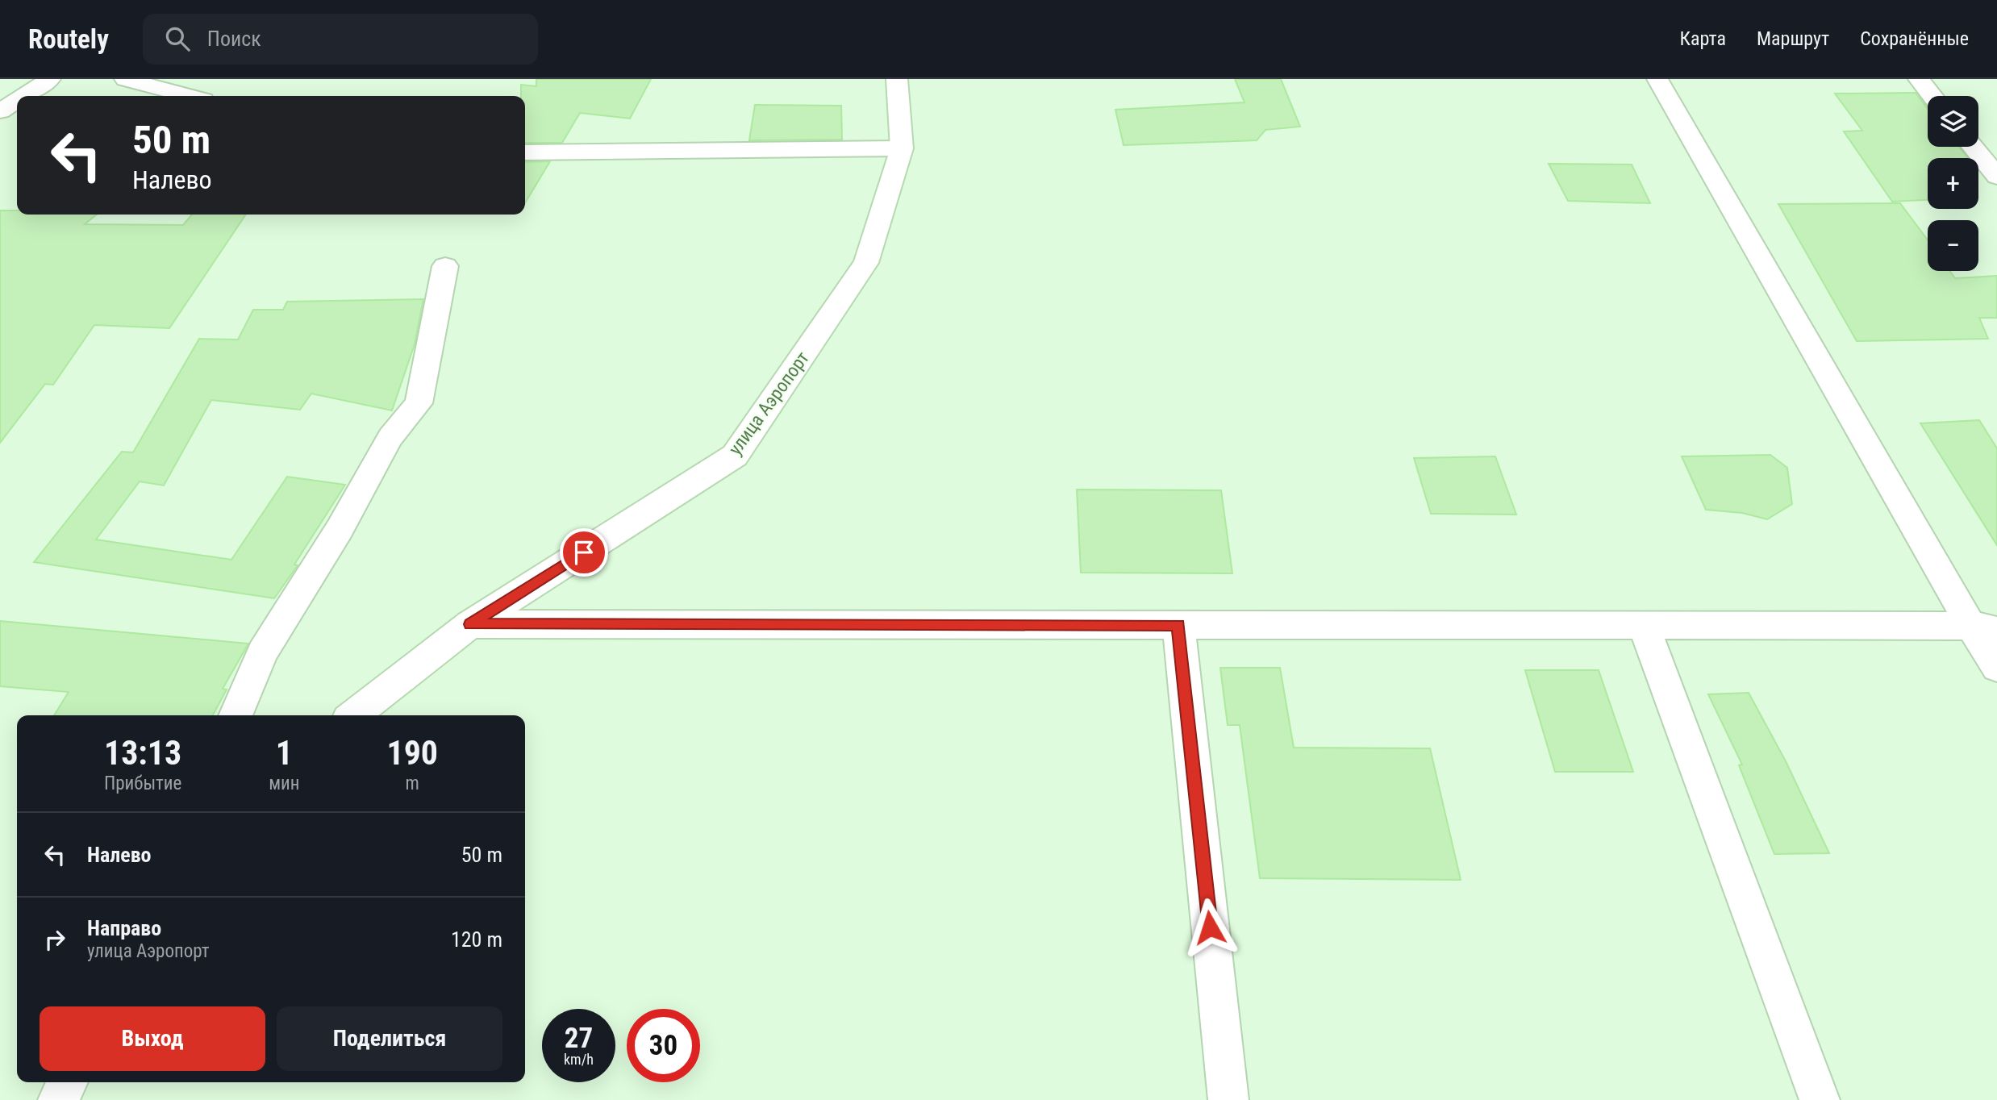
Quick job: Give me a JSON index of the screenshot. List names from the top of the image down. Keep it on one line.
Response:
{"streets":{"street":["улица Аэропорт"]},"page":{"header":"Routely","search":"Поиск","nav":["Карта","Маршрут","Сохранённые"],"map_buttons":["+","−"],"turn":["50 m","Налево"],"eta":["13:13","Прибытие","1","мин","190","m"],"list":[{"name":"Налево","value":"50 m"},{"name":"Направо","note":"улица Аэропорт","value":"120 m"}],"buttons":["Выход","Поделиться"],"speed":"27 km/h","limit":"30"}}
